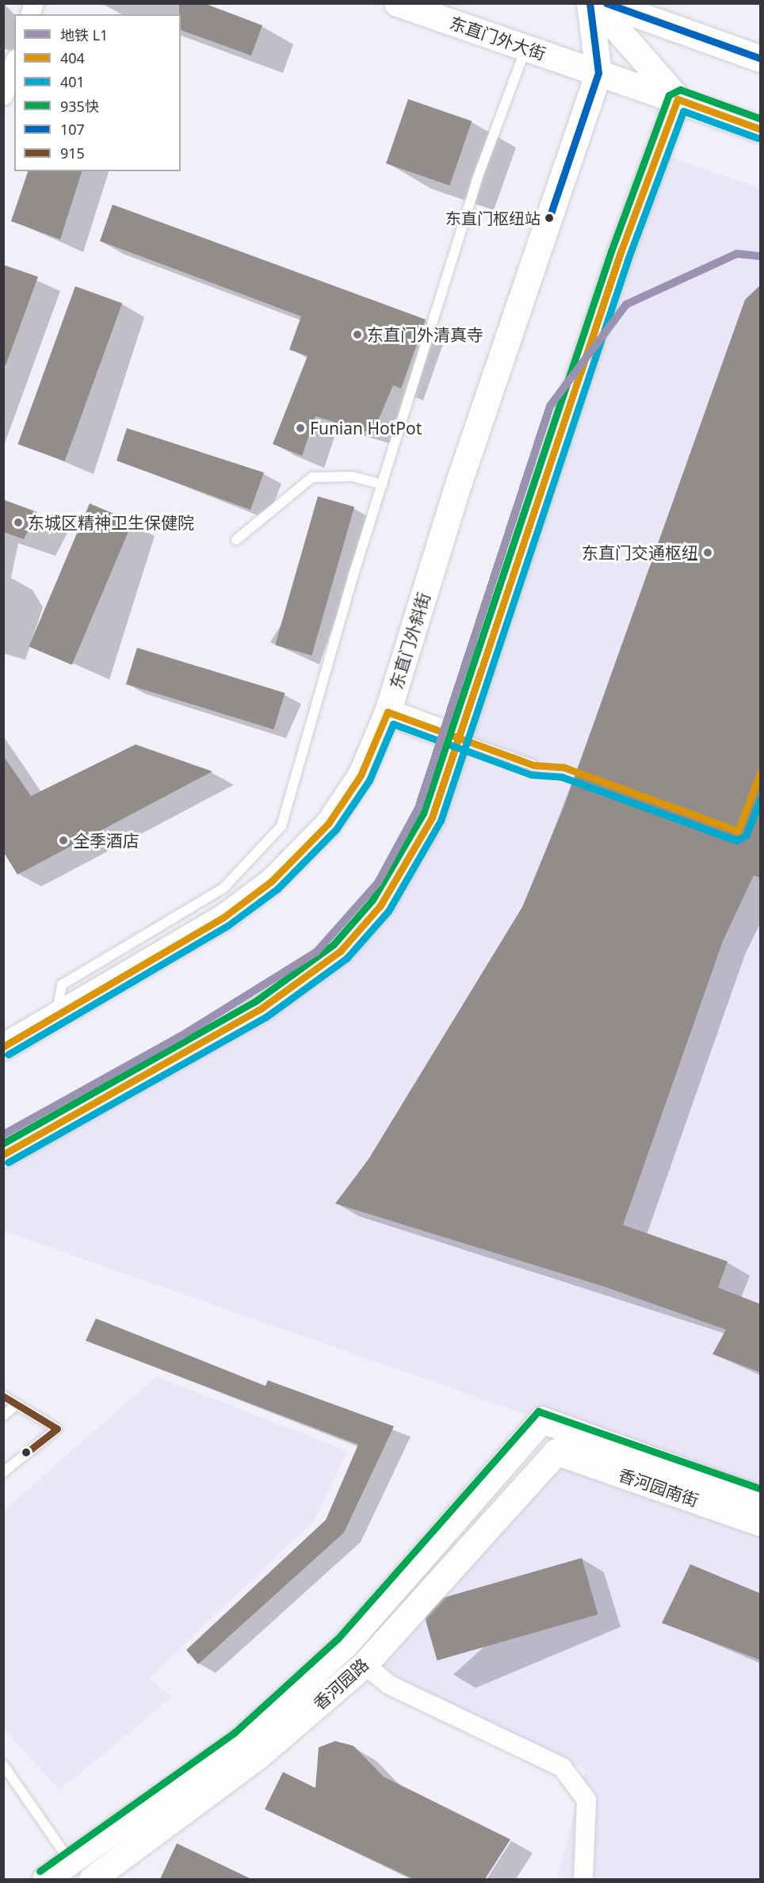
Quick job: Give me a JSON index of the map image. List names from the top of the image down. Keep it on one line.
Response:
{"streets":{"main road":["东直门外大街","东直门外斜街","香河园南街","香河园路"]},"crossings":[["东直门外大街","东直门外斜街"],["香河园南街","香河园路"]],"places":["东直门枢纽站","东直门外清真寺","Funian HotPot","东城区精神卫生保健院","东直门交通枢纽","全季酒店"],"lines":["transit line 107","transit line 935快","transit line 404","transit line 401","metro line L1","transit line 915"],"legend":["地铁 L1","404","401","935快","107","915"]}
